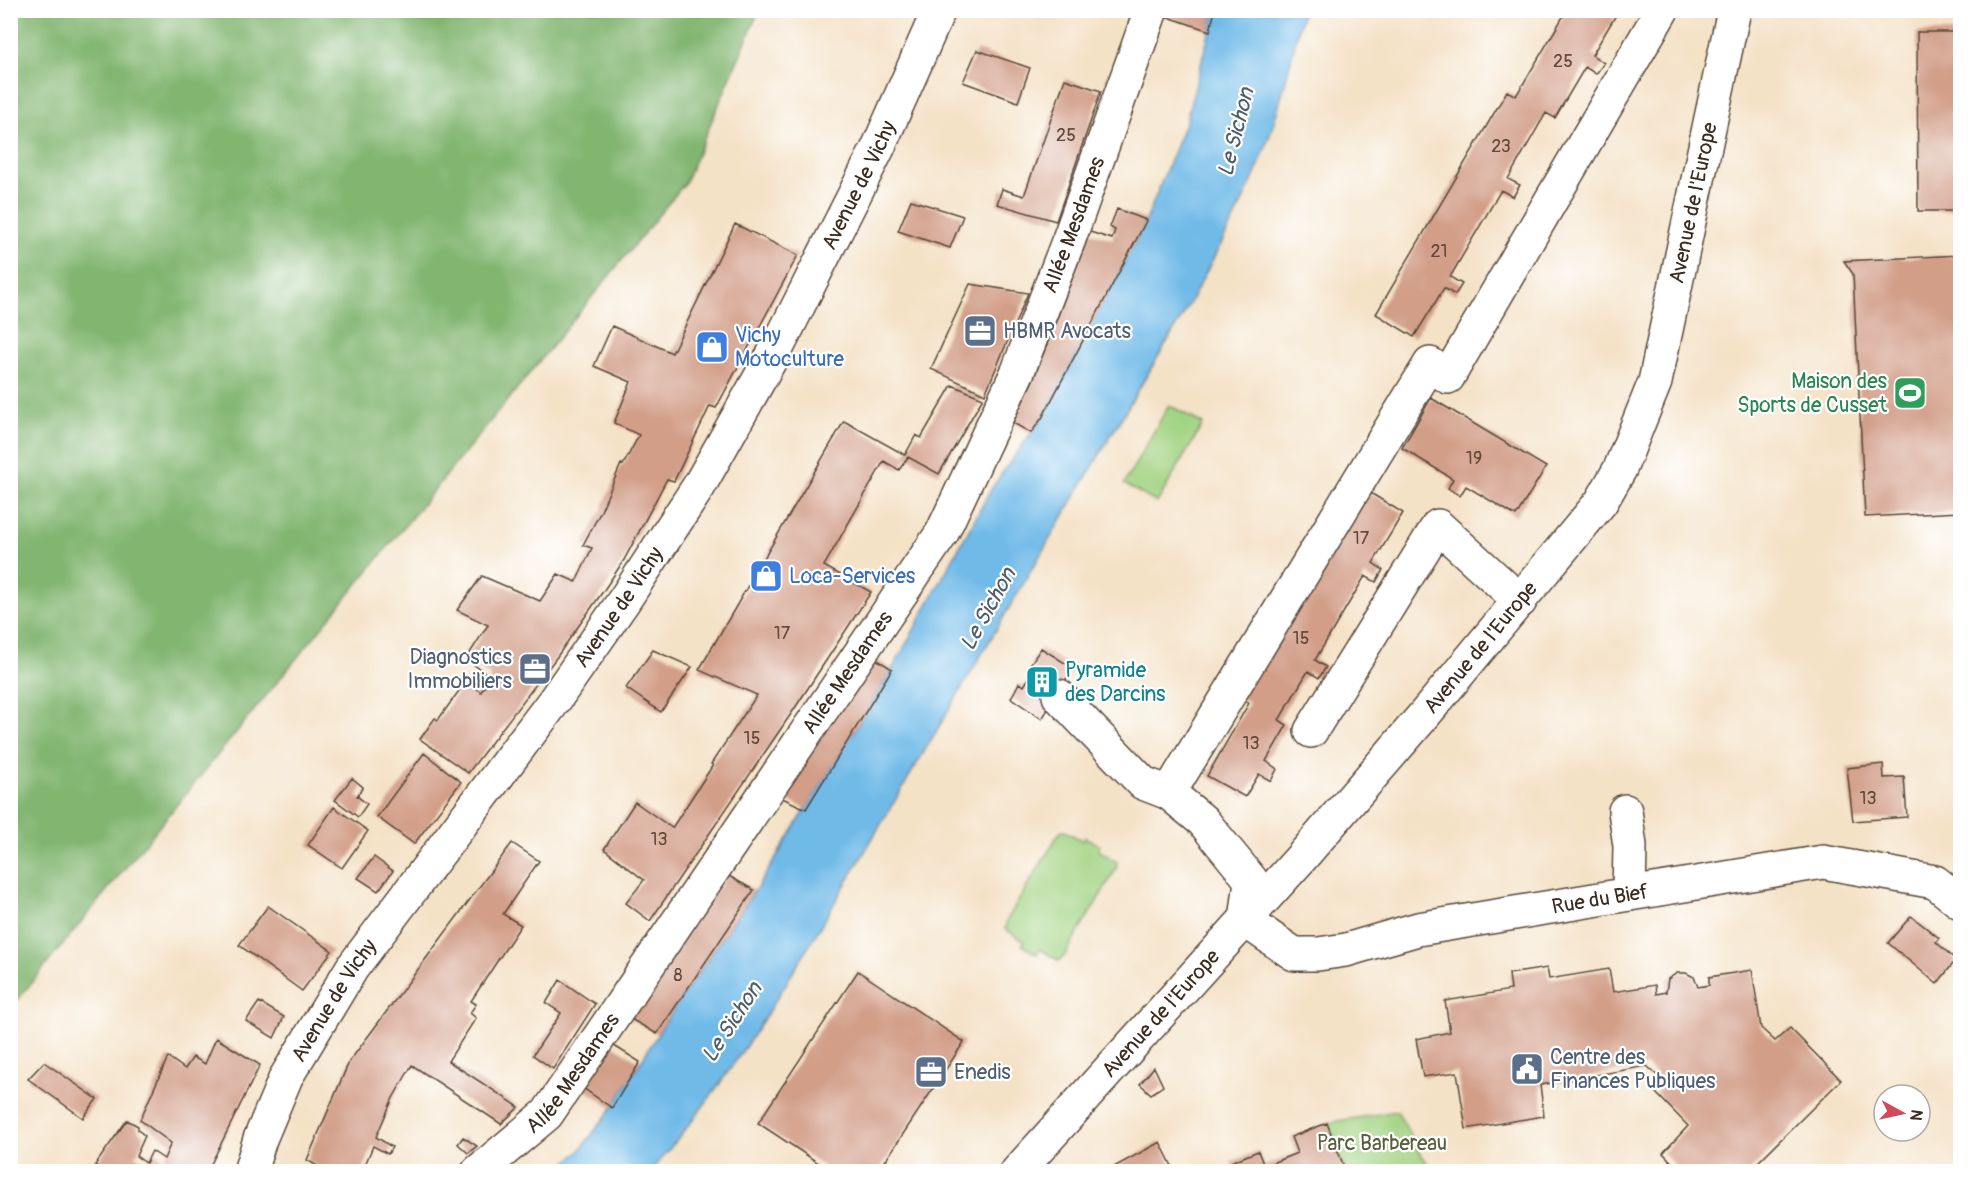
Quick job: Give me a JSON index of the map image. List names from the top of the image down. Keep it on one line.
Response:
{"streets":{"street":["Avenue de Vichy","Avenue de l'Europe","Allée Mesdames","Rue du Bief"]},"crossings":[["Avenue de l'Europe","Rue du Bief"]],"water":["Le Sichon"],"parks":["Parc Barbereau"],"places":{"office":["HBMR Avocats","Diagnostics Immobiliers","Enedis"],"shop":["Vichy Motoculture","Loca-Services"],"sports":["Maison des Sports de Cusset"],"building":["Pyramide des Darcins"],"public building":["Centre des Finances Publiques"]},"house_numbers":["25","25","23","21","19","17","17","15","15","13","13","13","8"],"north":"right"}
